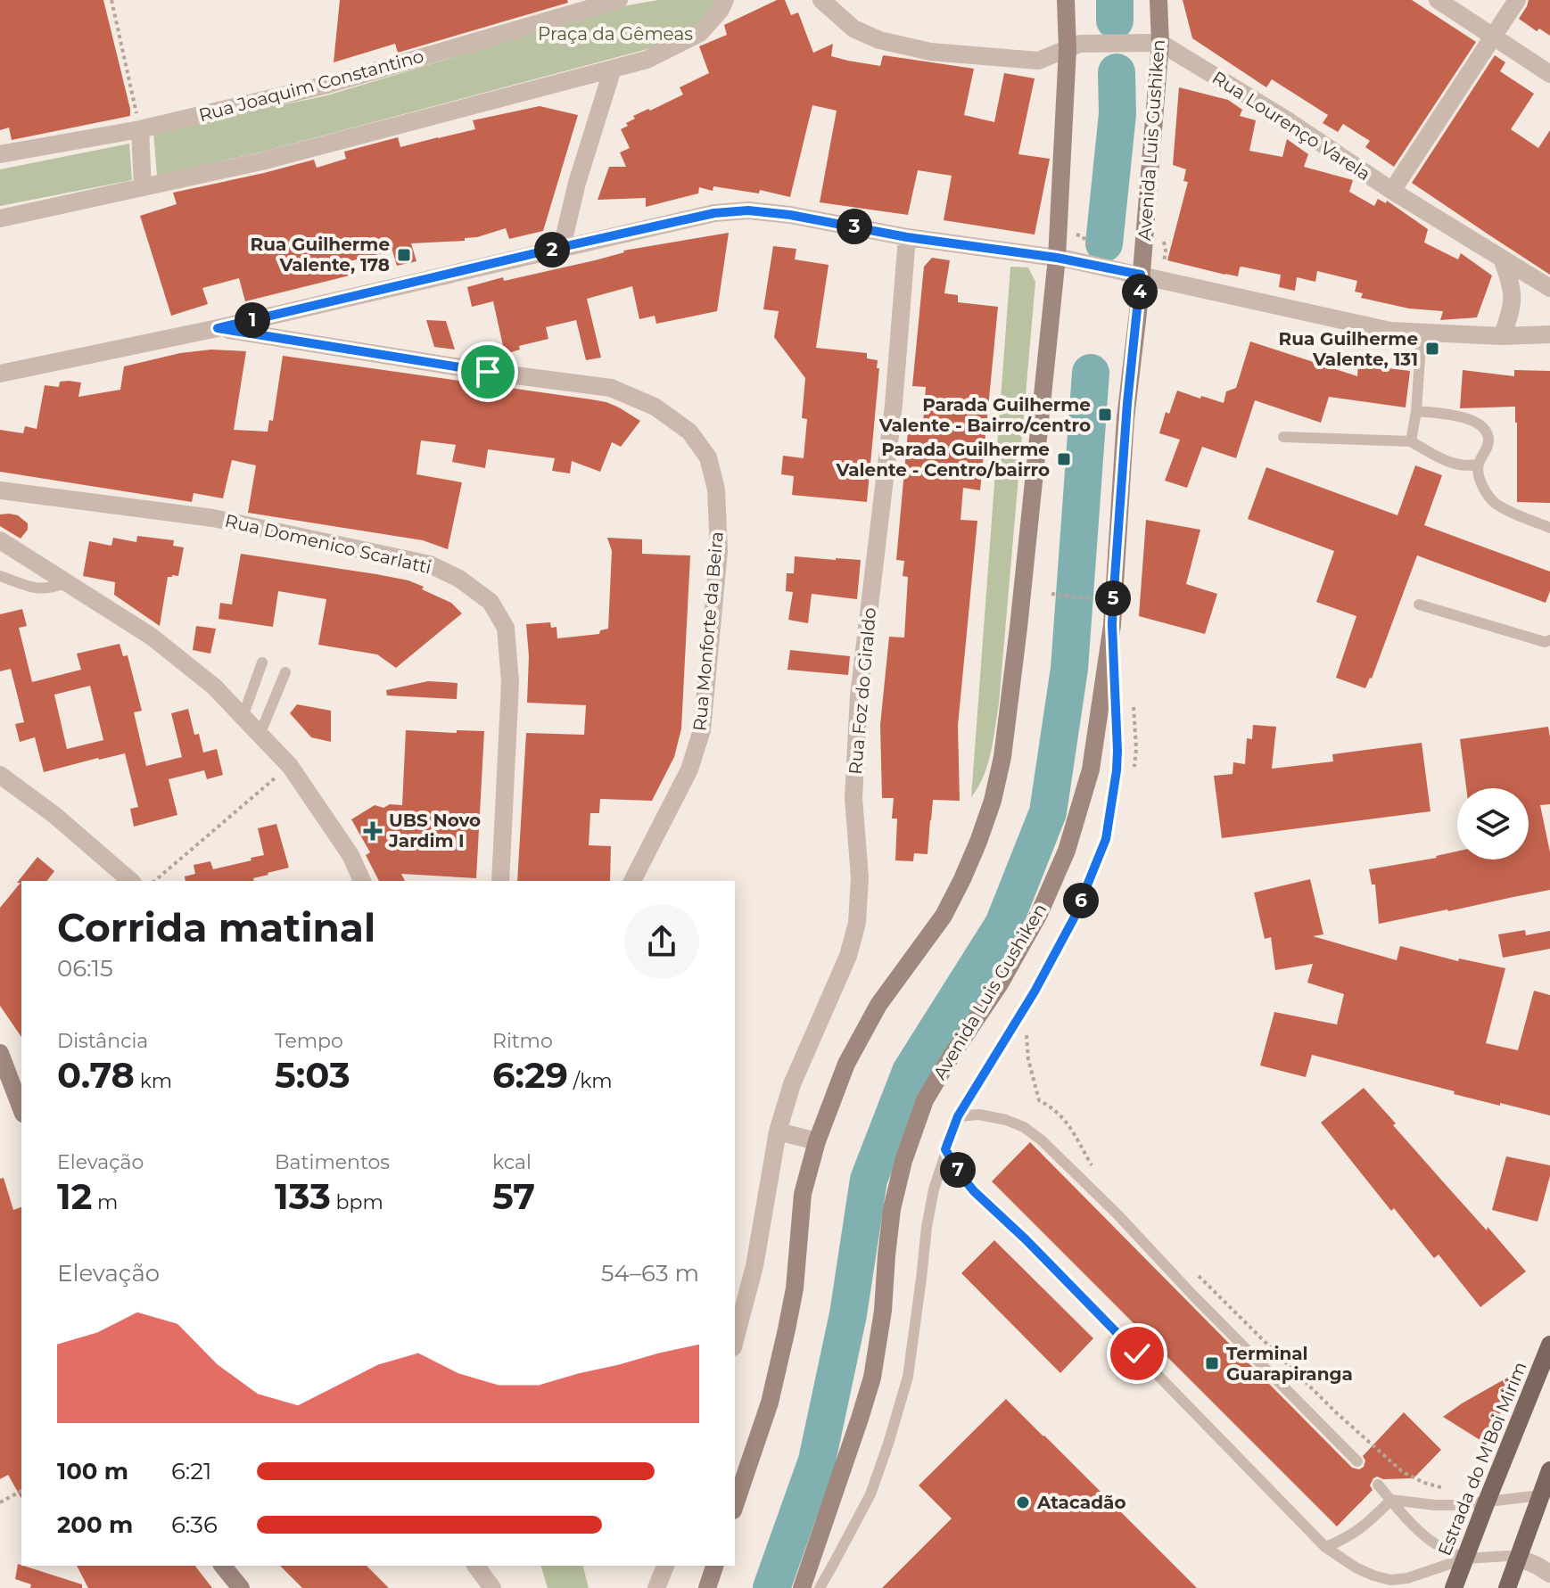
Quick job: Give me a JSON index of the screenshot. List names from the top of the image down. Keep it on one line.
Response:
{"streets":{"main road":["Avenida Luis Gushiken","Estrada do M'Boi Mirim"],"street":["Rua Joaquim Constantino","Rua Lourenço Varela","Rua Domenico Scarlatti","Rua Monforte da Beira","Rua Foz do Giraldo"]},"crossings":[["Rua Lourenço Varela","Avenida Luis Gushiken"]],"parks":["Praça da Gêmeas"],"places":{"transit":["Rua Guilherme Valente, 178","Rua Guilherme Valente, 131","Parada Guilherme Valente - Bairro/centro","Parada Guilherme Valente - Centro/bairro","Terminal Guarapiranga"],"health":["UBS Novo Jardim I"],"other":["Atacadão"]},"page":{"pins":["3","2","4","1","5","6","7"],"heading":["Corrida matinal","06:15"],"stats":[["Distância","0.78 km"],["Tempo","5:03"],["Ritmo","6:29 /km"],["Elevação","12 m"],["Batimentos","133 bpm"],["kcal","57"]],"chart":["Elevação","54–63 m"],"list":[{"name":"100 m","note":"6:21"},{"name":"200 m","note":"6:36"}]}}
